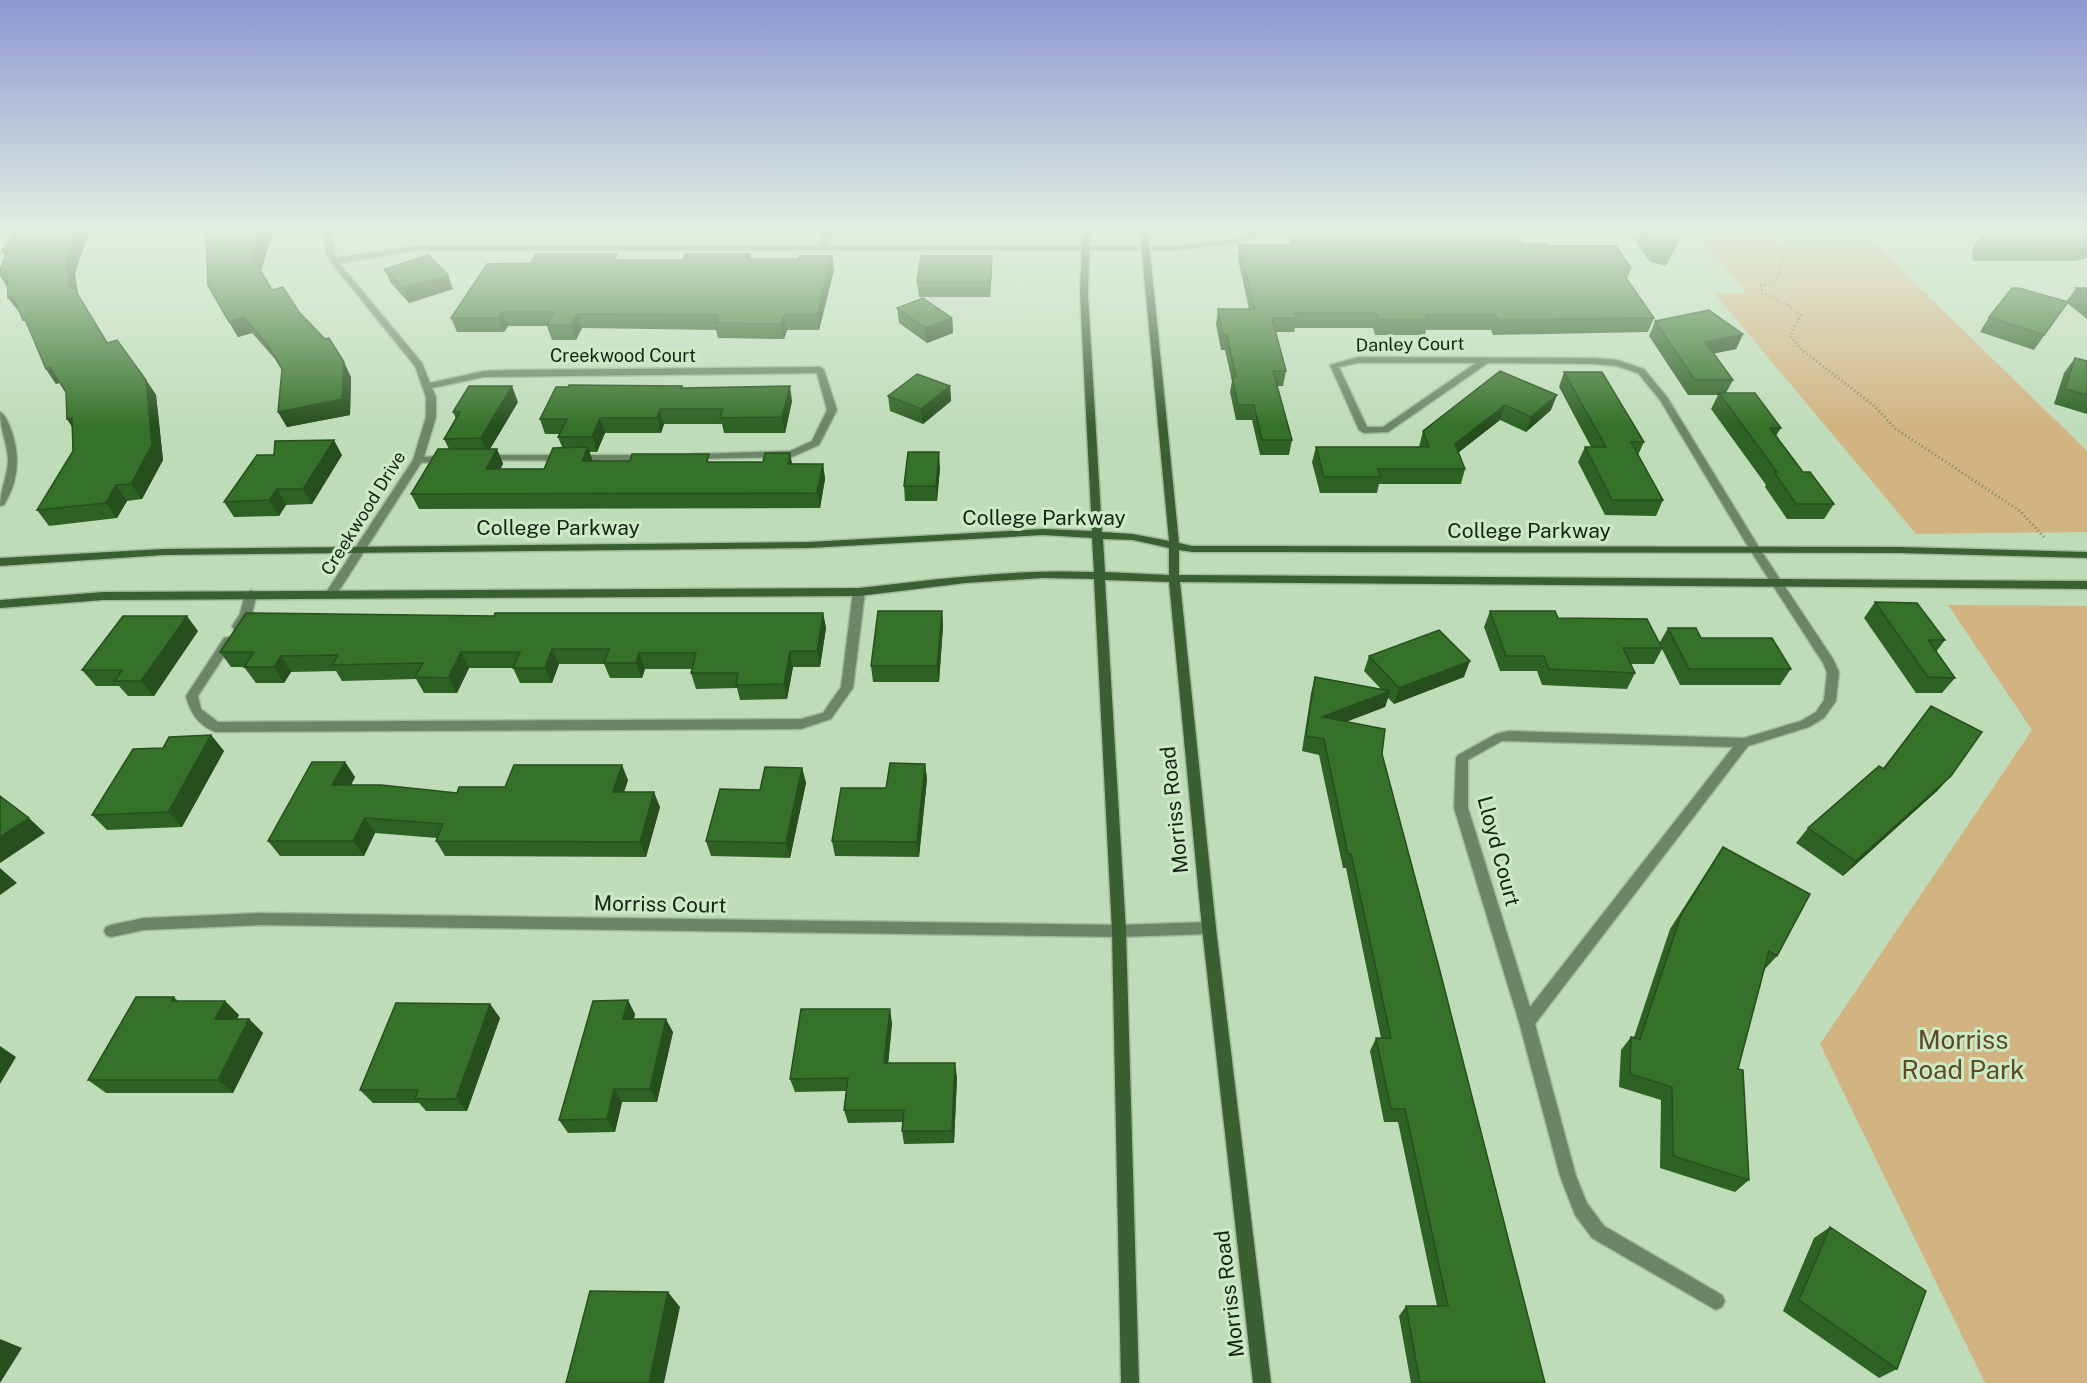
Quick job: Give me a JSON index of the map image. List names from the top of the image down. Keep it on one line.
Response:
{"streets":{"main road":["College Parkway","Morriss Road"],"street":["Danley Court","Creekwood Court","Creekwood Drive","Lloyd Court","Morriss Court"]},"crossings":[["Danley Court","College Parkway"],["Danley Court","Lloyd Court"],["Creekwood Court","Creekwood Drive"],["Creekwood Drive","College Parkway"],["College Parkway","Morriss Road"],["College Parkway","Lloyd Court"],["Morriss Road","Morriss Court"]],"parks":["Morriss Road Park"]}
